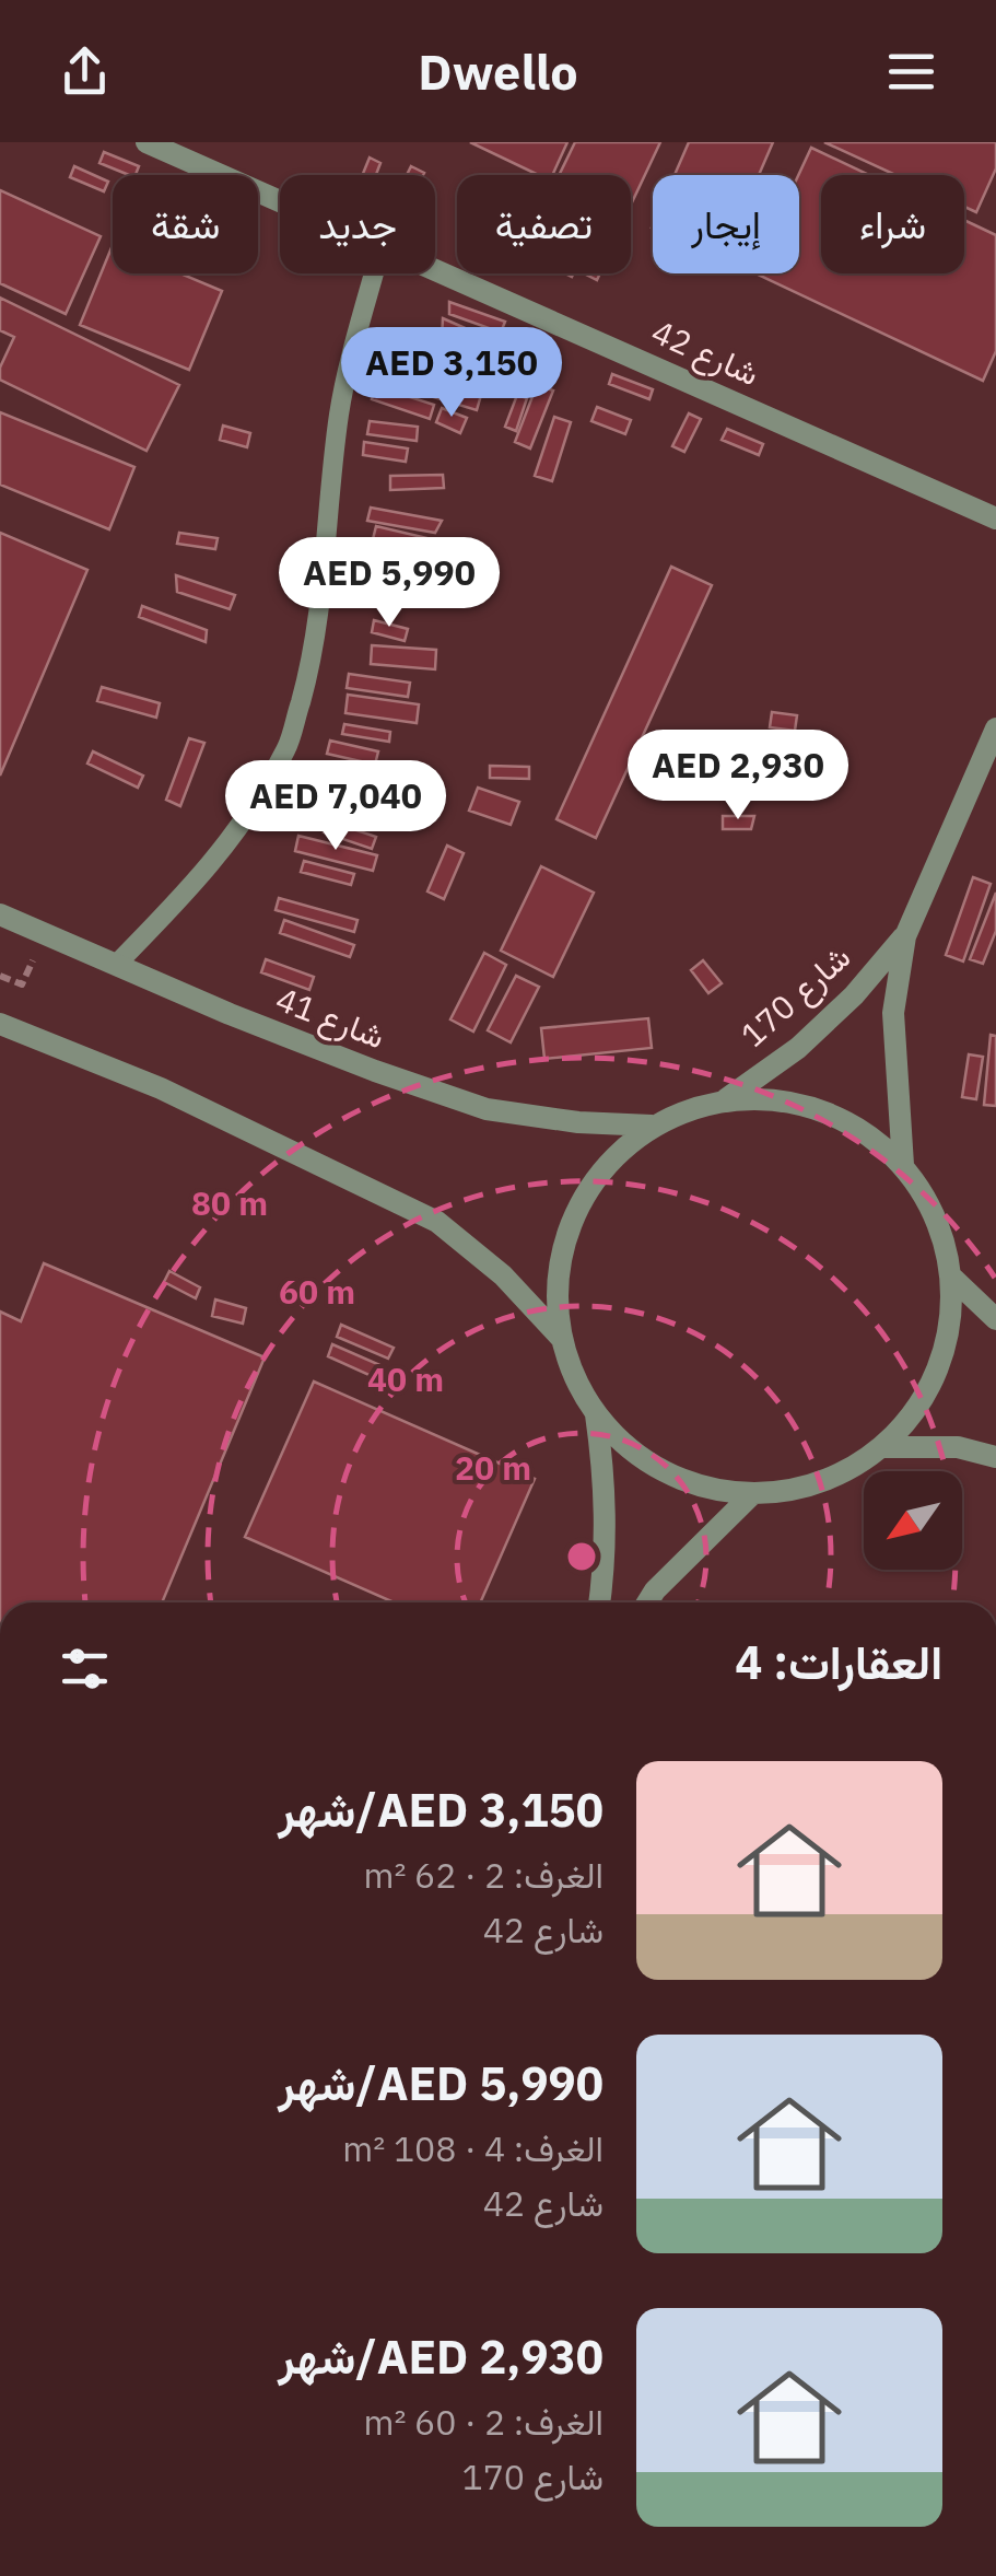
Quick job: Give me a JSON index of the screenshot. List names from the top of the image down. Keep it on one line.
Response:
{"streets":{"street":["شارع 42","شارع 170","شارع 41"]},"north":"bottom left","page":{"header":"Dwello","chip":["شراء","إيجار","تصفية","جديد","شقة"],"price":["AED 3,150","AED 5,990","AED 2,930","AED 7,040"],"heading":"العقارات: 4","list":[{"name":"AED 3,150/شهر","note":"الغرف: 2 · 62 m² · شارع 42"},{"name":"AED 5,990/شهر","note":"الغرف: 4 · 108 m² · شارع 42"},{"name":"AED 2,930/شهر","note":"الغرف: 2 · 60 m² · شارع 170"}]},"rings":["80 m","60 m","40 m","20 m"]}
